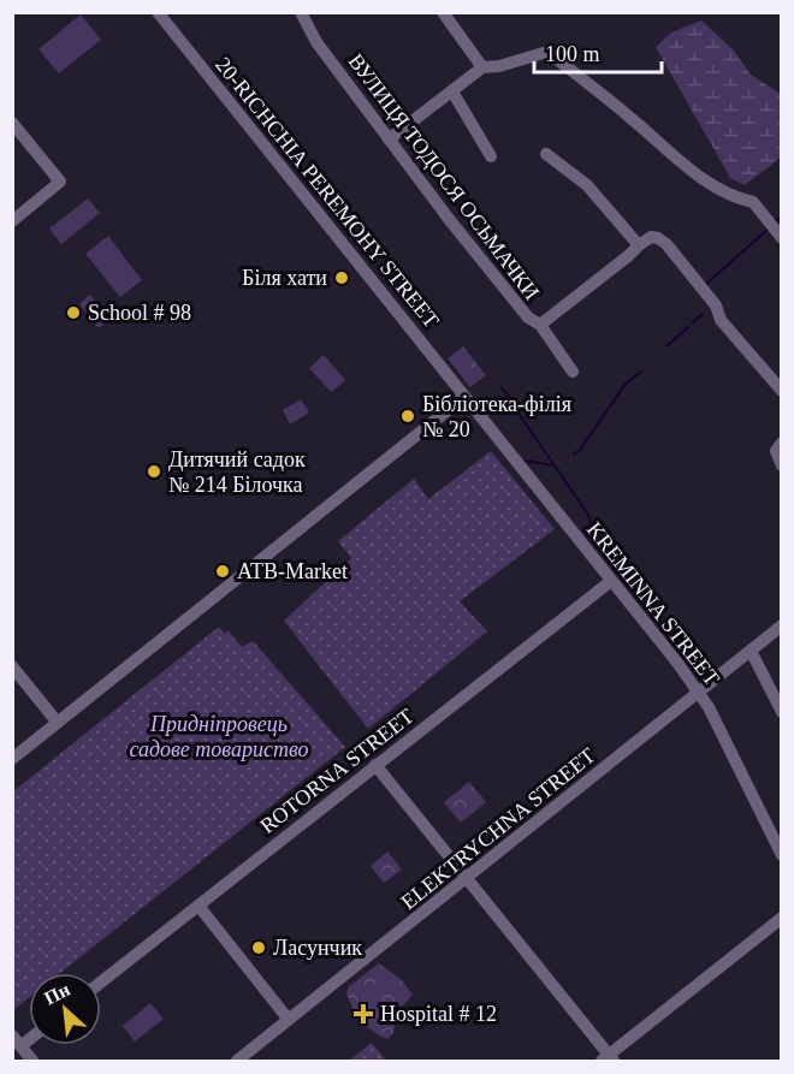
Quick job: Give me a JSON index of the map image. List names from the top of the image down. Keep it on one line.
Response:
{"streets":{"street":["ВУЛИЦЯ ТОДОСЯ ОСЬМАЧКИ","20-RICHCHIA PEREMOHY STREET","KREMINNA STREET","ROTORNA STREET","ELEKTRYCHNA STREET"]},"crossings":[["20-RICHCHIA PEREMOHY STREET","KREMINNA STREET"],["KREMINNA STREET","ROTORNA STREET"],["KREMINNA STREET","ELEKTRYCHNA STREET"]],"parks":["Придніпровець садове товариство"],"places":{"other":["Біля хати","School # 98","Бібліотека-філія № 20","Дитячий садок № 214 Білочка","ATB-Market","Ласунчик"],"health":["Hospital # 12"]},"scale_bar":"100 m","north":"top left"}
